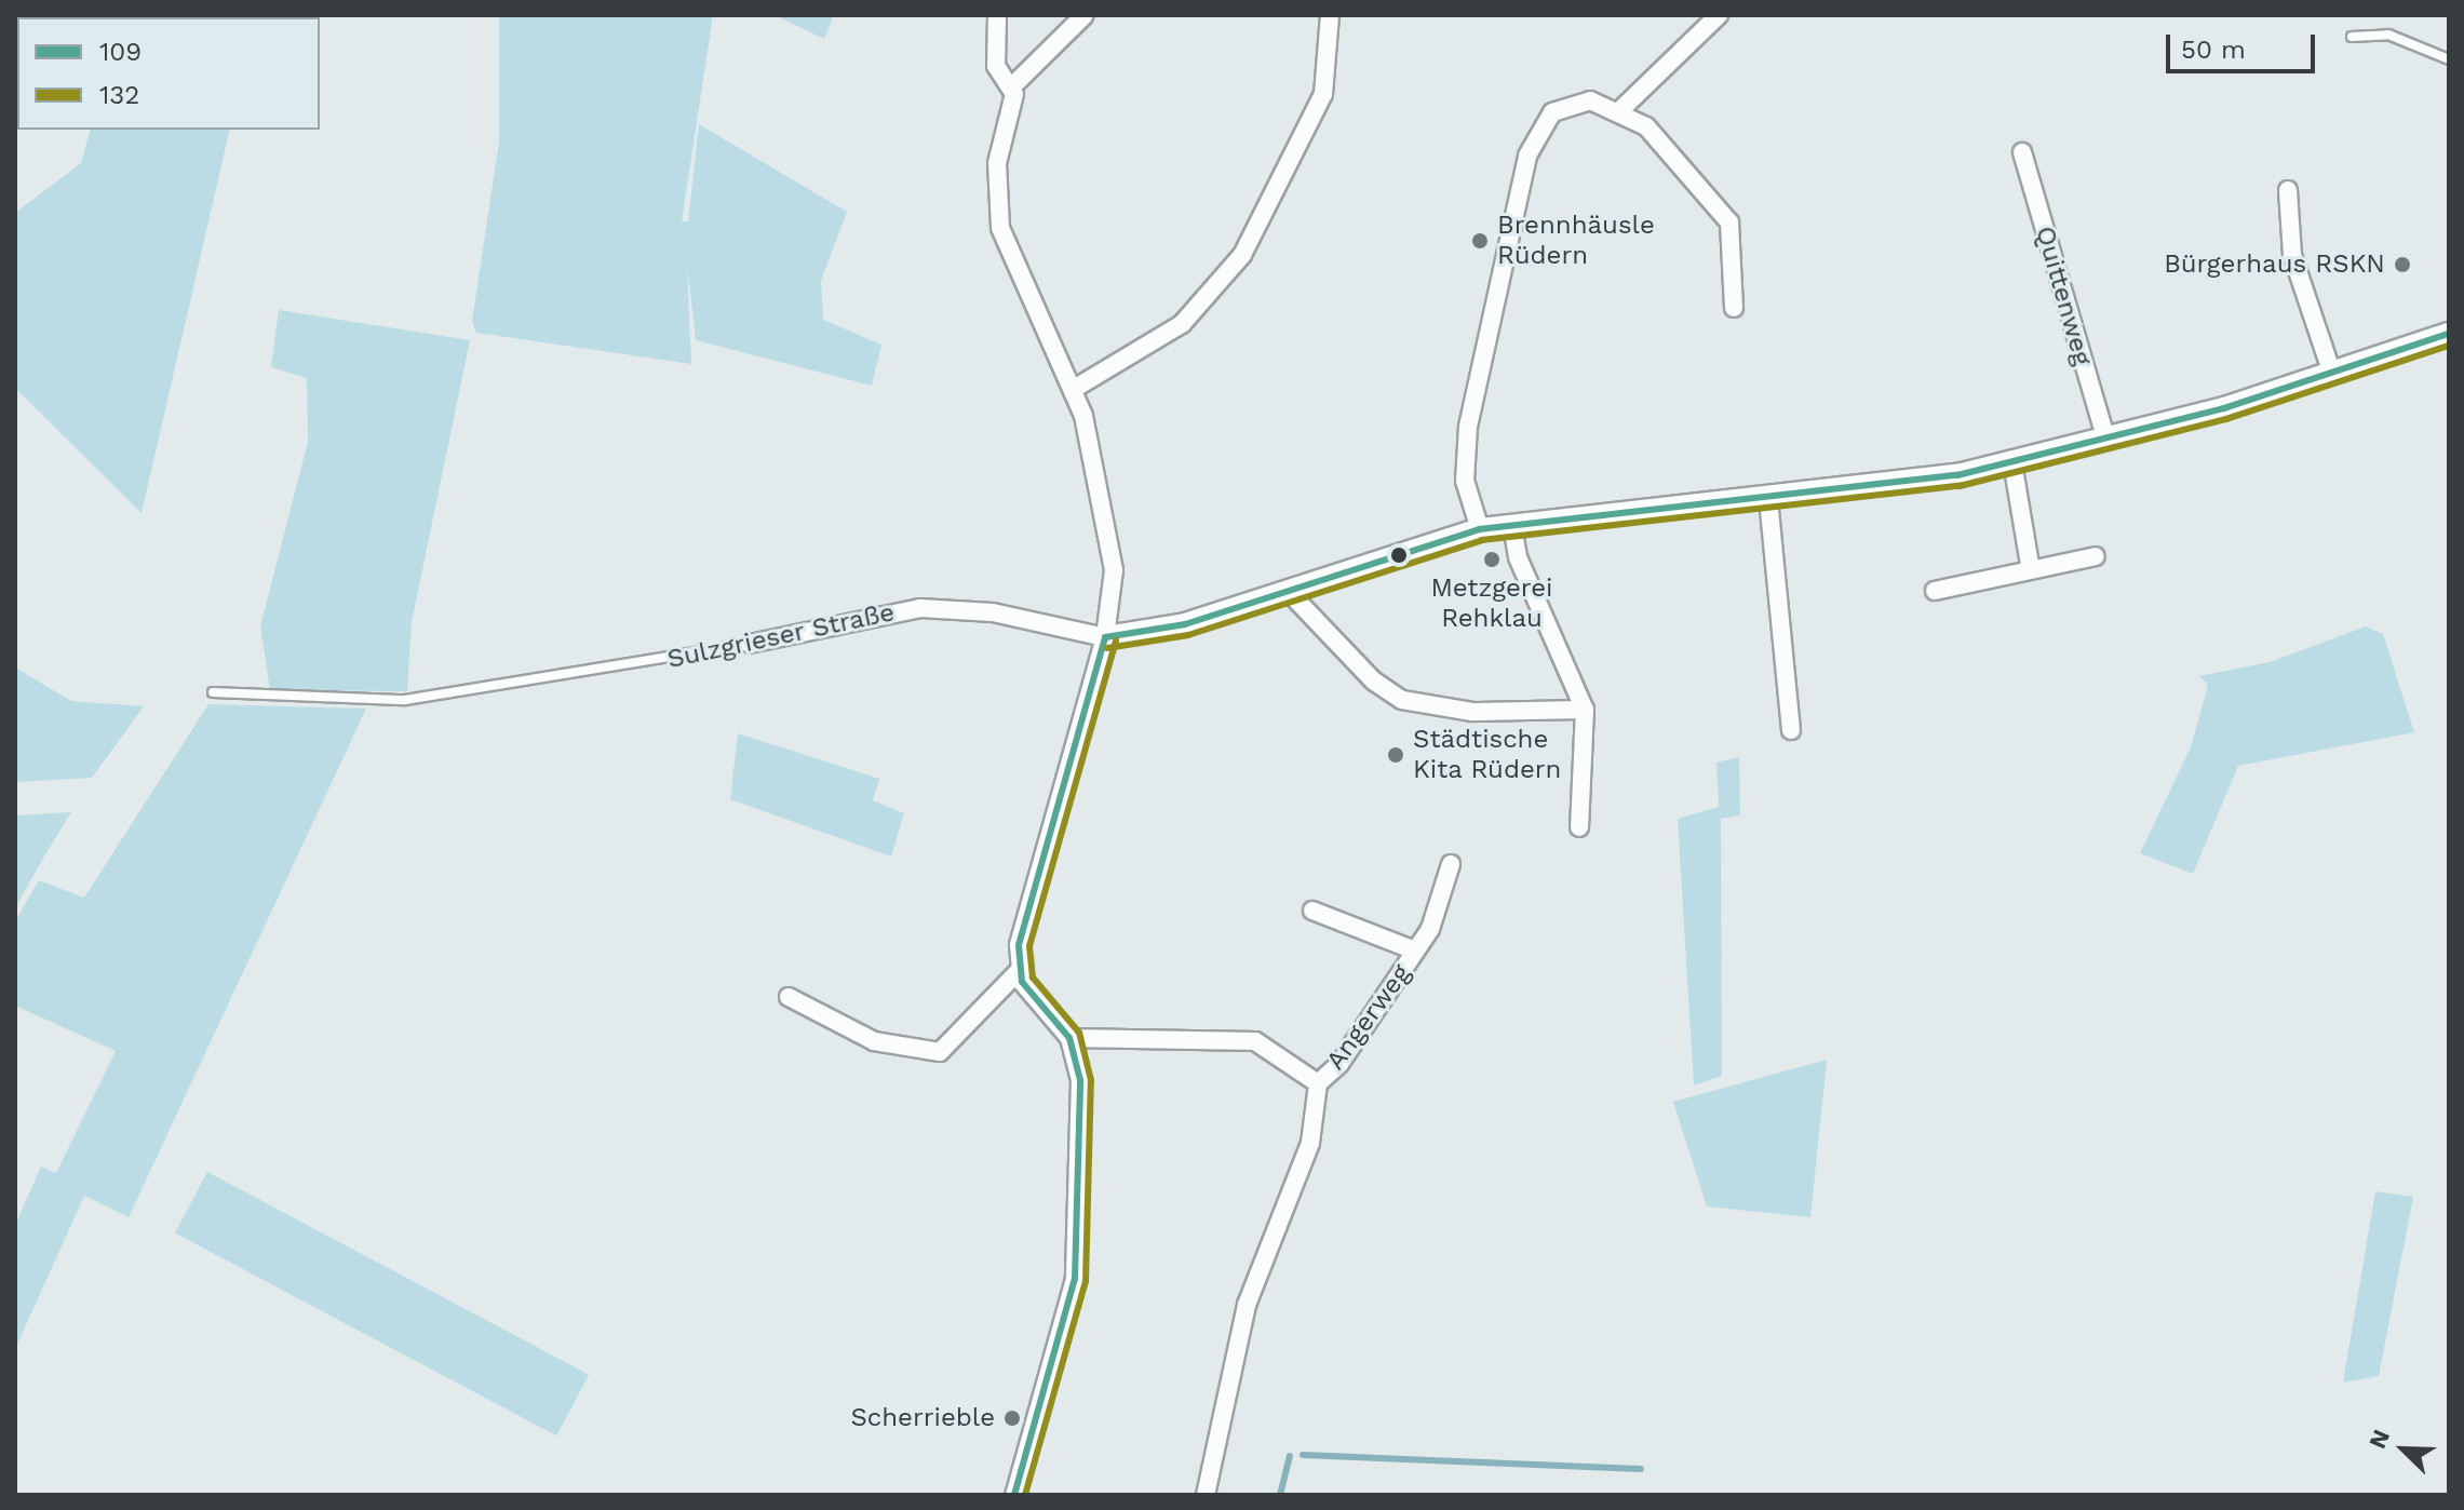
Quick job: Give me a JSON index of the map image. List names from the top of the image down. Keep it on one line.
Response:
{"streets":{"street":["Quittenweg","Sulzgrieser Straße","Angerweg"]},"crossings":[["Quittenweg","Sulzgrieser Straße"]],"places":["Brennhäusle Rüdern","Bürgerhaus RSKN","Metzgerei Rehklau","Städtische Kita Rüdern","Scherrieble"],"lines":["transit line 109","transit line 132"],"legend":["109","132"],"scale_bar":"50 m","north":"top left"}
